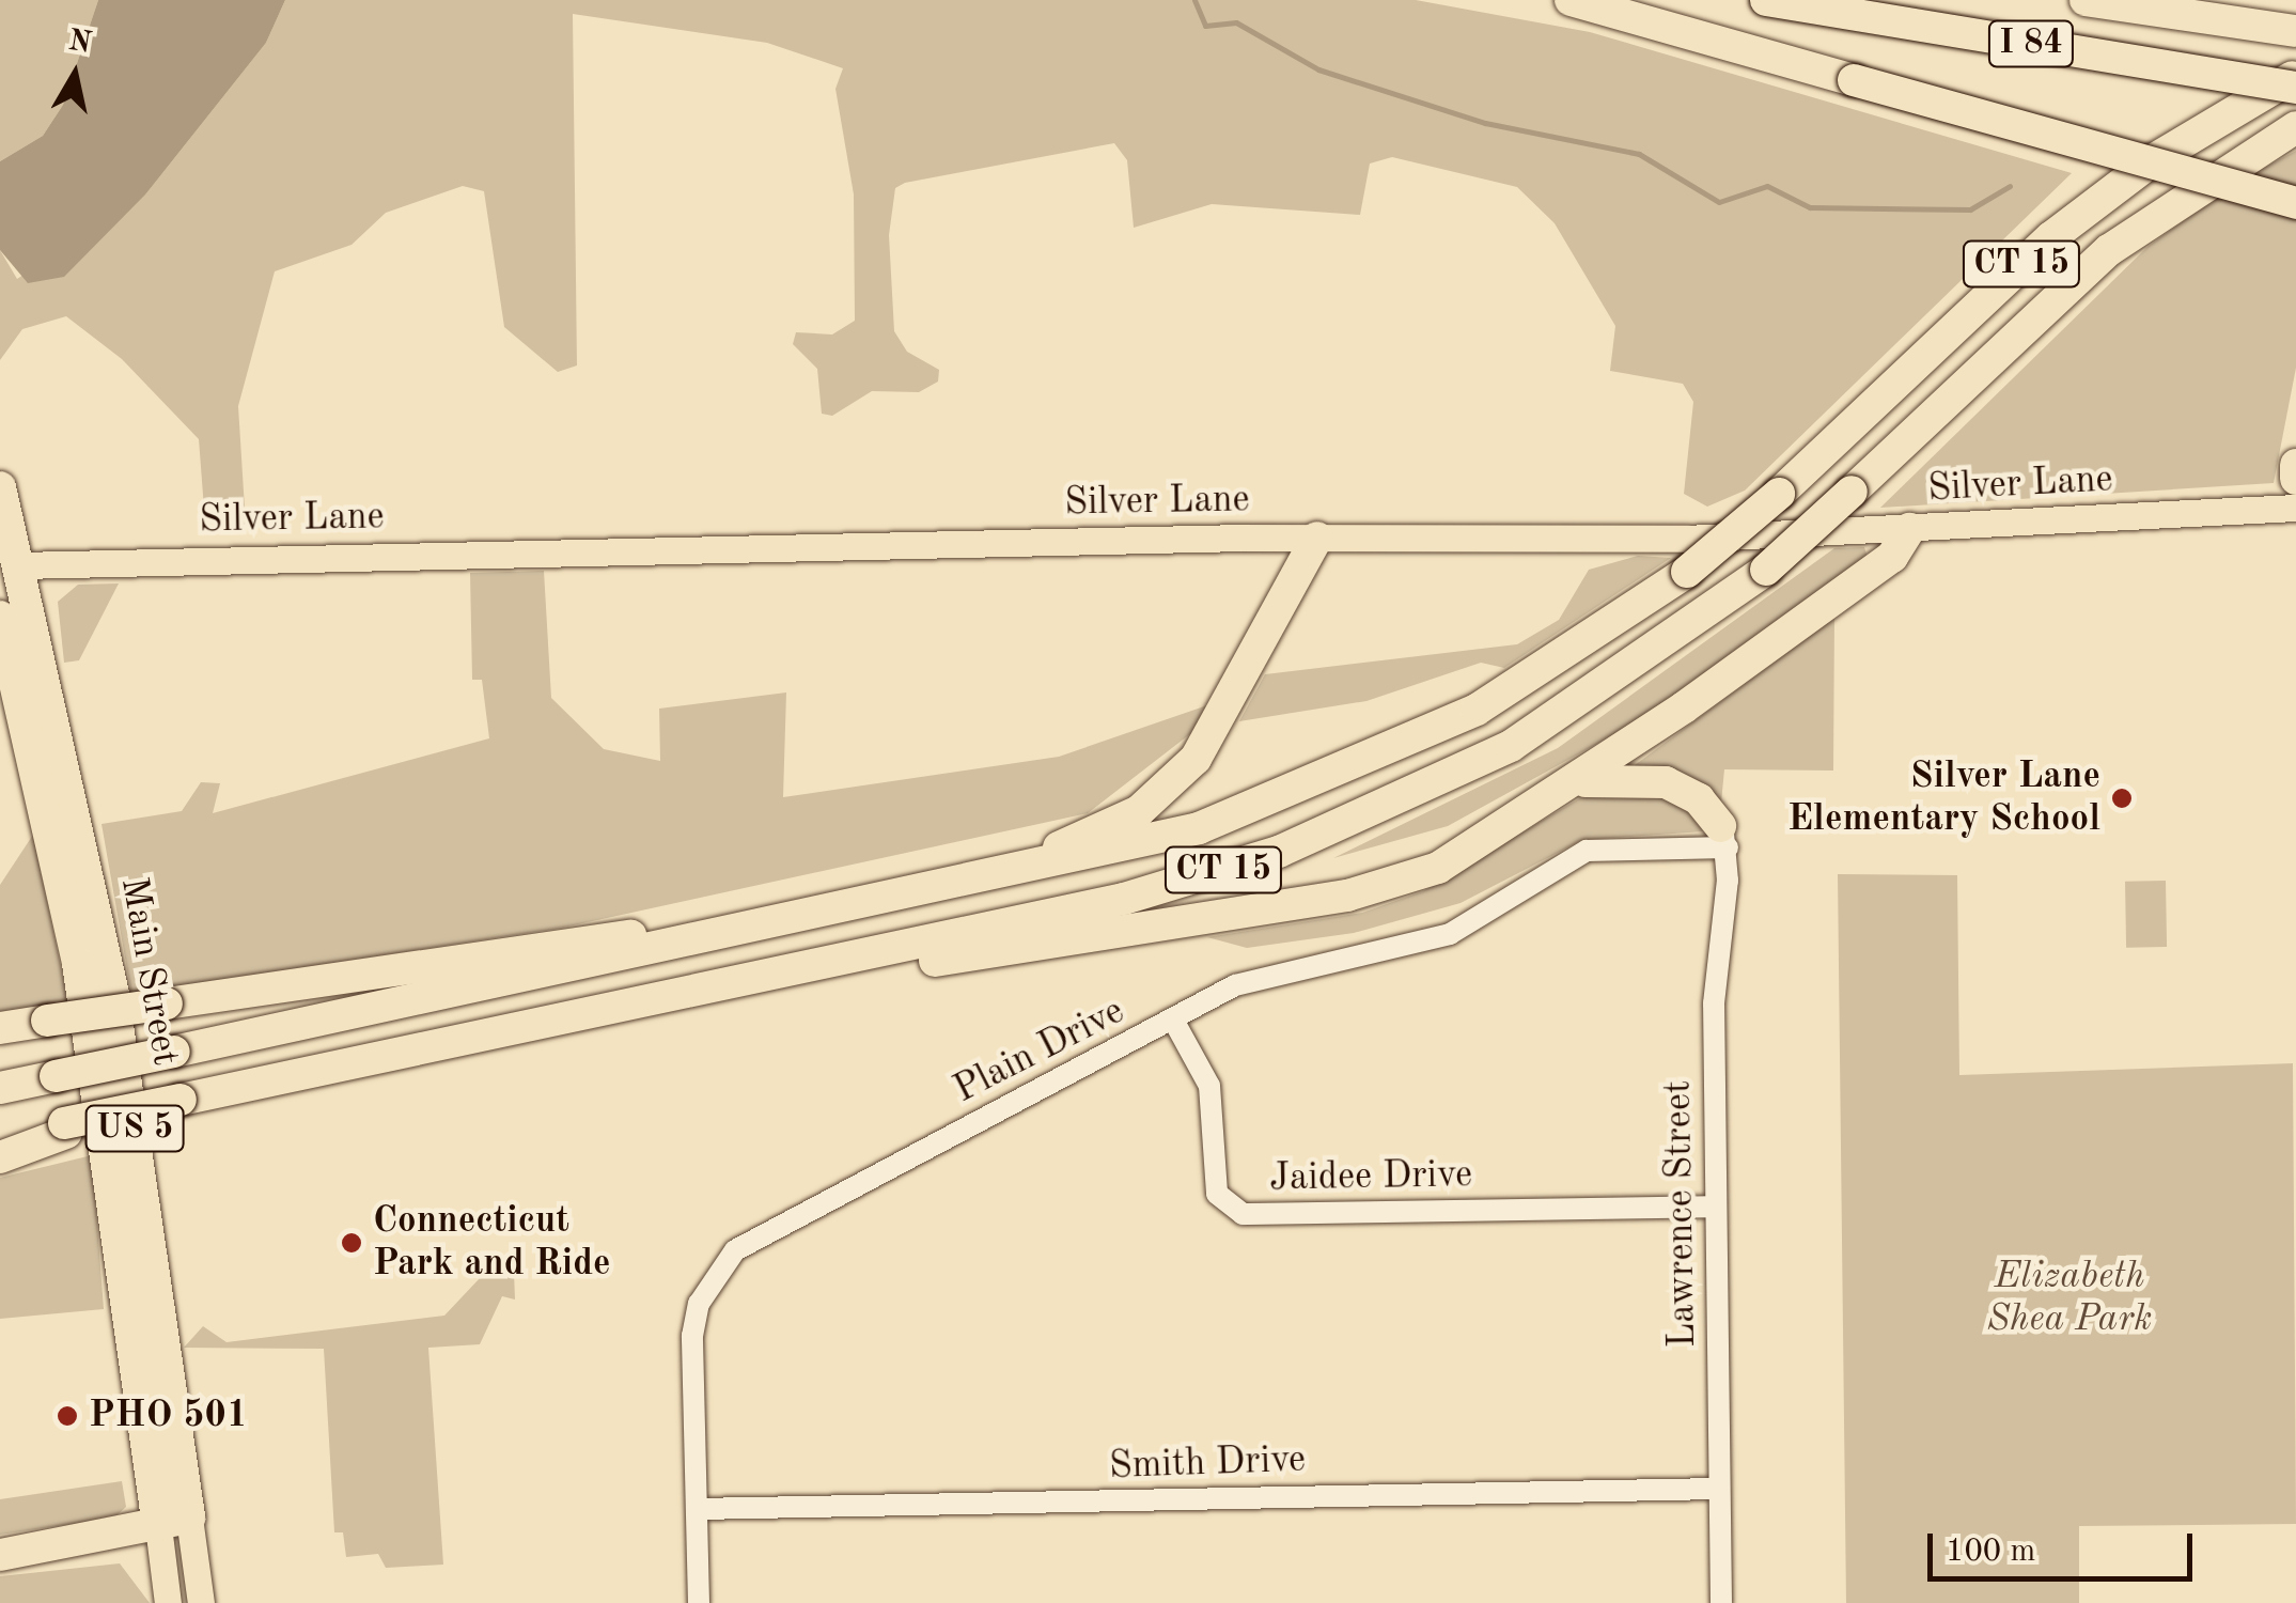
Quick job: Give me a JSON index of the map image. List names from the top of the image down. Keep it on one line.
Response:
{"streets":{"highway":["I 84","CT 15","Main Street","US 5"],"main road":["Silver Lane"],"street":["Plain Drive","Jaidee Drive","Lawrence Street","Smith Drive"]},"crossings":[["Silver Lane","Main Street"],["Plain Drive","Jaidee Drive"],["Plain Drive","Lawrence Street"],["Plain Drive","Smith Drive"],["Jaidee Drive","Lawrence Street"],["Lawrence Street","Smith Drive"]],"parks":["Elizabeth Shea Park"],"places":["Silver Lane Elementary School","Connecticut Park and Ride","PHO 501"],"scale_bar":"100 m","north":"top"}
